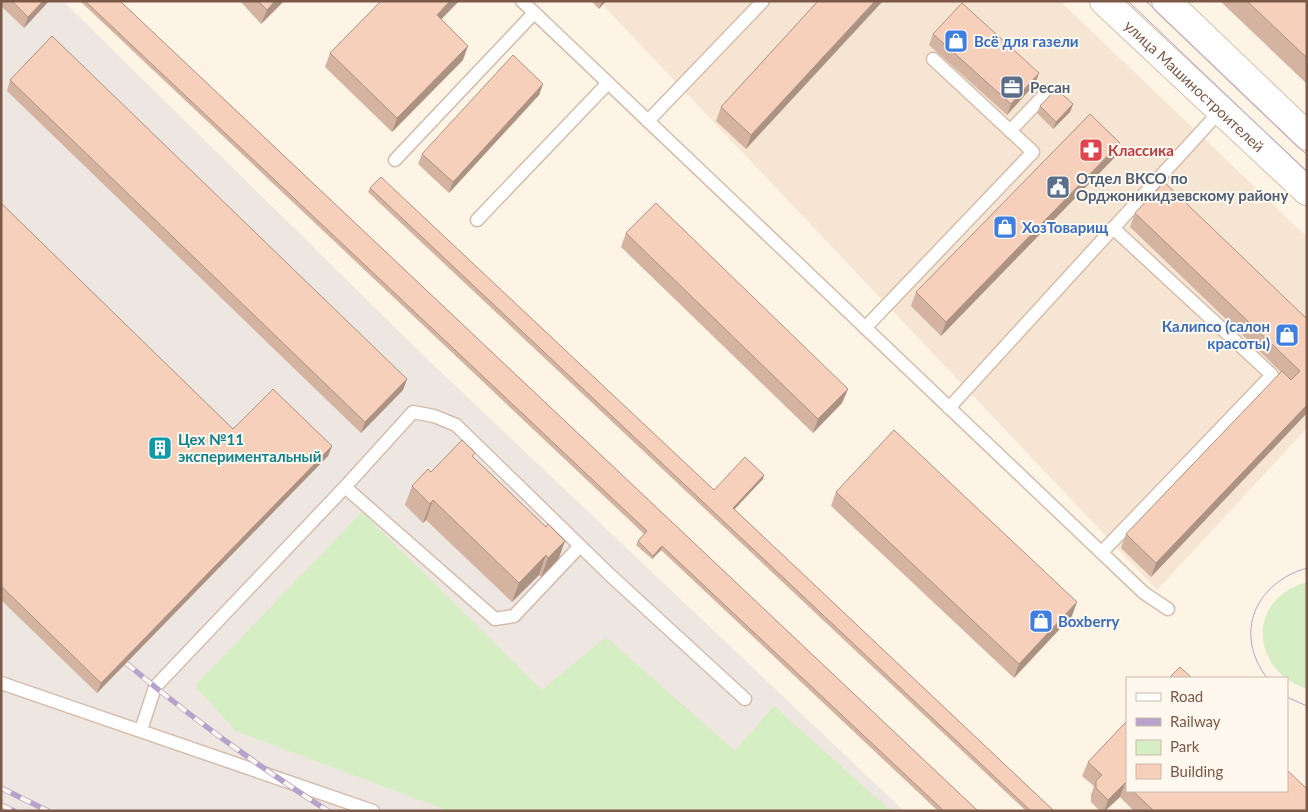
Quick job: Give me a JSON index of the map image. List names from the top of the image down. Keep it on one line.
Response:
{"streets":{"main road":["улица Машиностроителей"]},"places":{"shop":["Всё для газели","ХозТоварищ","Калипсо (салон красоты)","Boxberry"],"office":["Ресан"],"pharmacy":["Классика"],"public building":["Отдел ВКСО по Орджоникидзевскому району"],"building":["Цех №11 экспериментальный"]},"legend":["Road","Railway","Park","Building"]}
